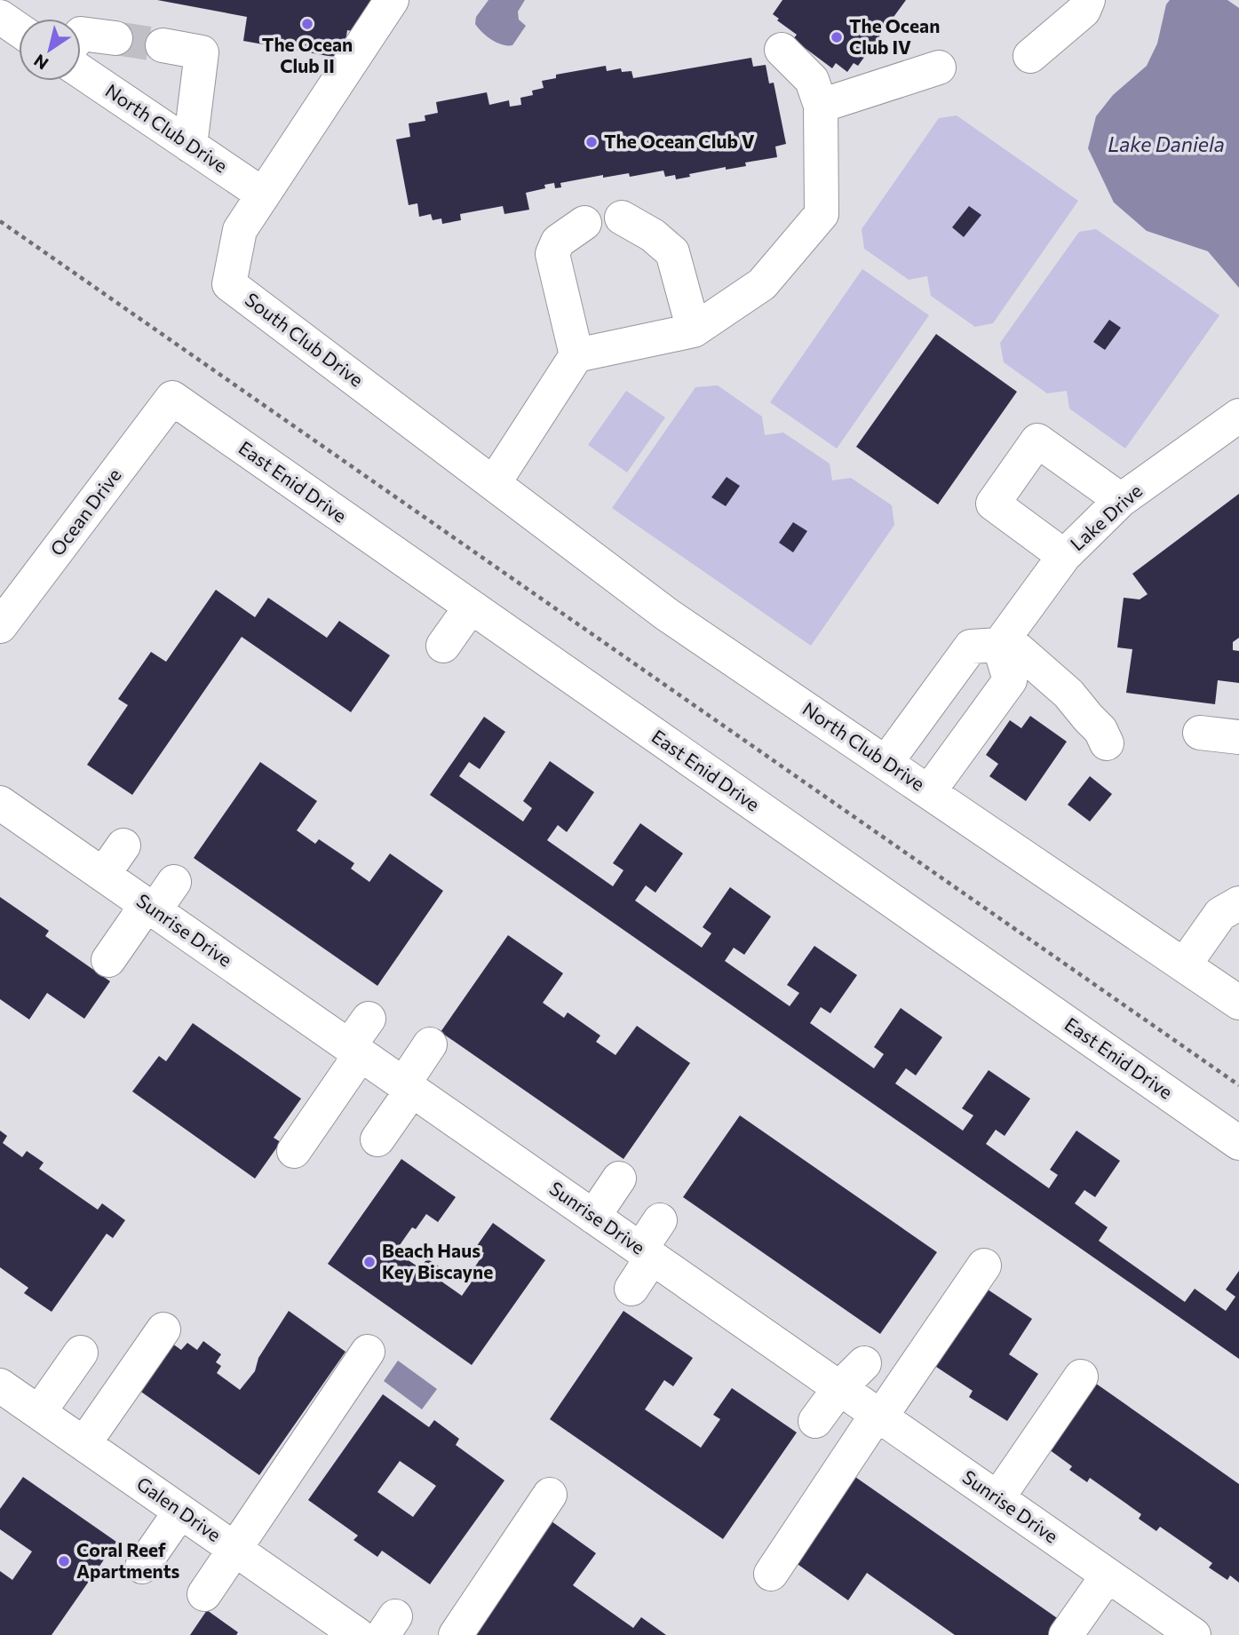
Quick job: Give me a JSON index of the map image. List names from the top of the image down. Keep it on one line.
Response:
{"streets":{"street":["North Club Drive","South Club Drive","East Enid Drive","Ocean Drive","Lake Drive","Sunrise Drive","Galen Drive"]},"crossings":[["North Club Drive","South Club Drive"],["East Enid Drive","Ocean Drive"]],"water":["Lake Daniela"],"places":["The Ocean Club II","The Ocean Club IV","The Ocean Club V","Beach Haus Key Biscayne","Coral Reef Apartments"],"north":"bottom left"}
